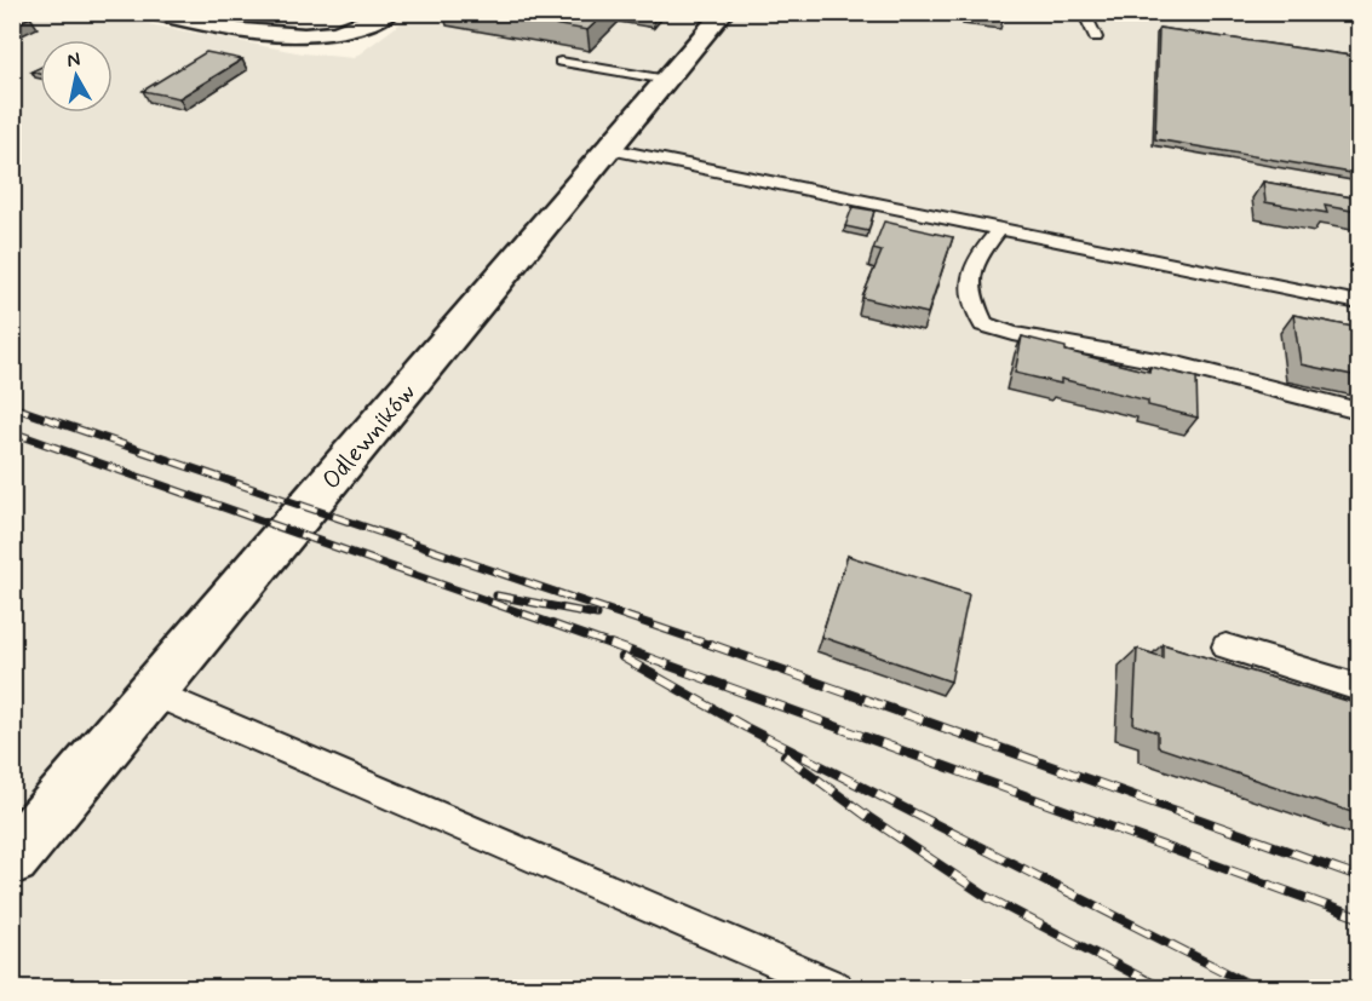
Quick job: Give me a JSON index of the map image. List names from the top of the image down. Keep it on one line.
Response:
{"streets":{"street":["Odlewników"]},"north":"top"}
